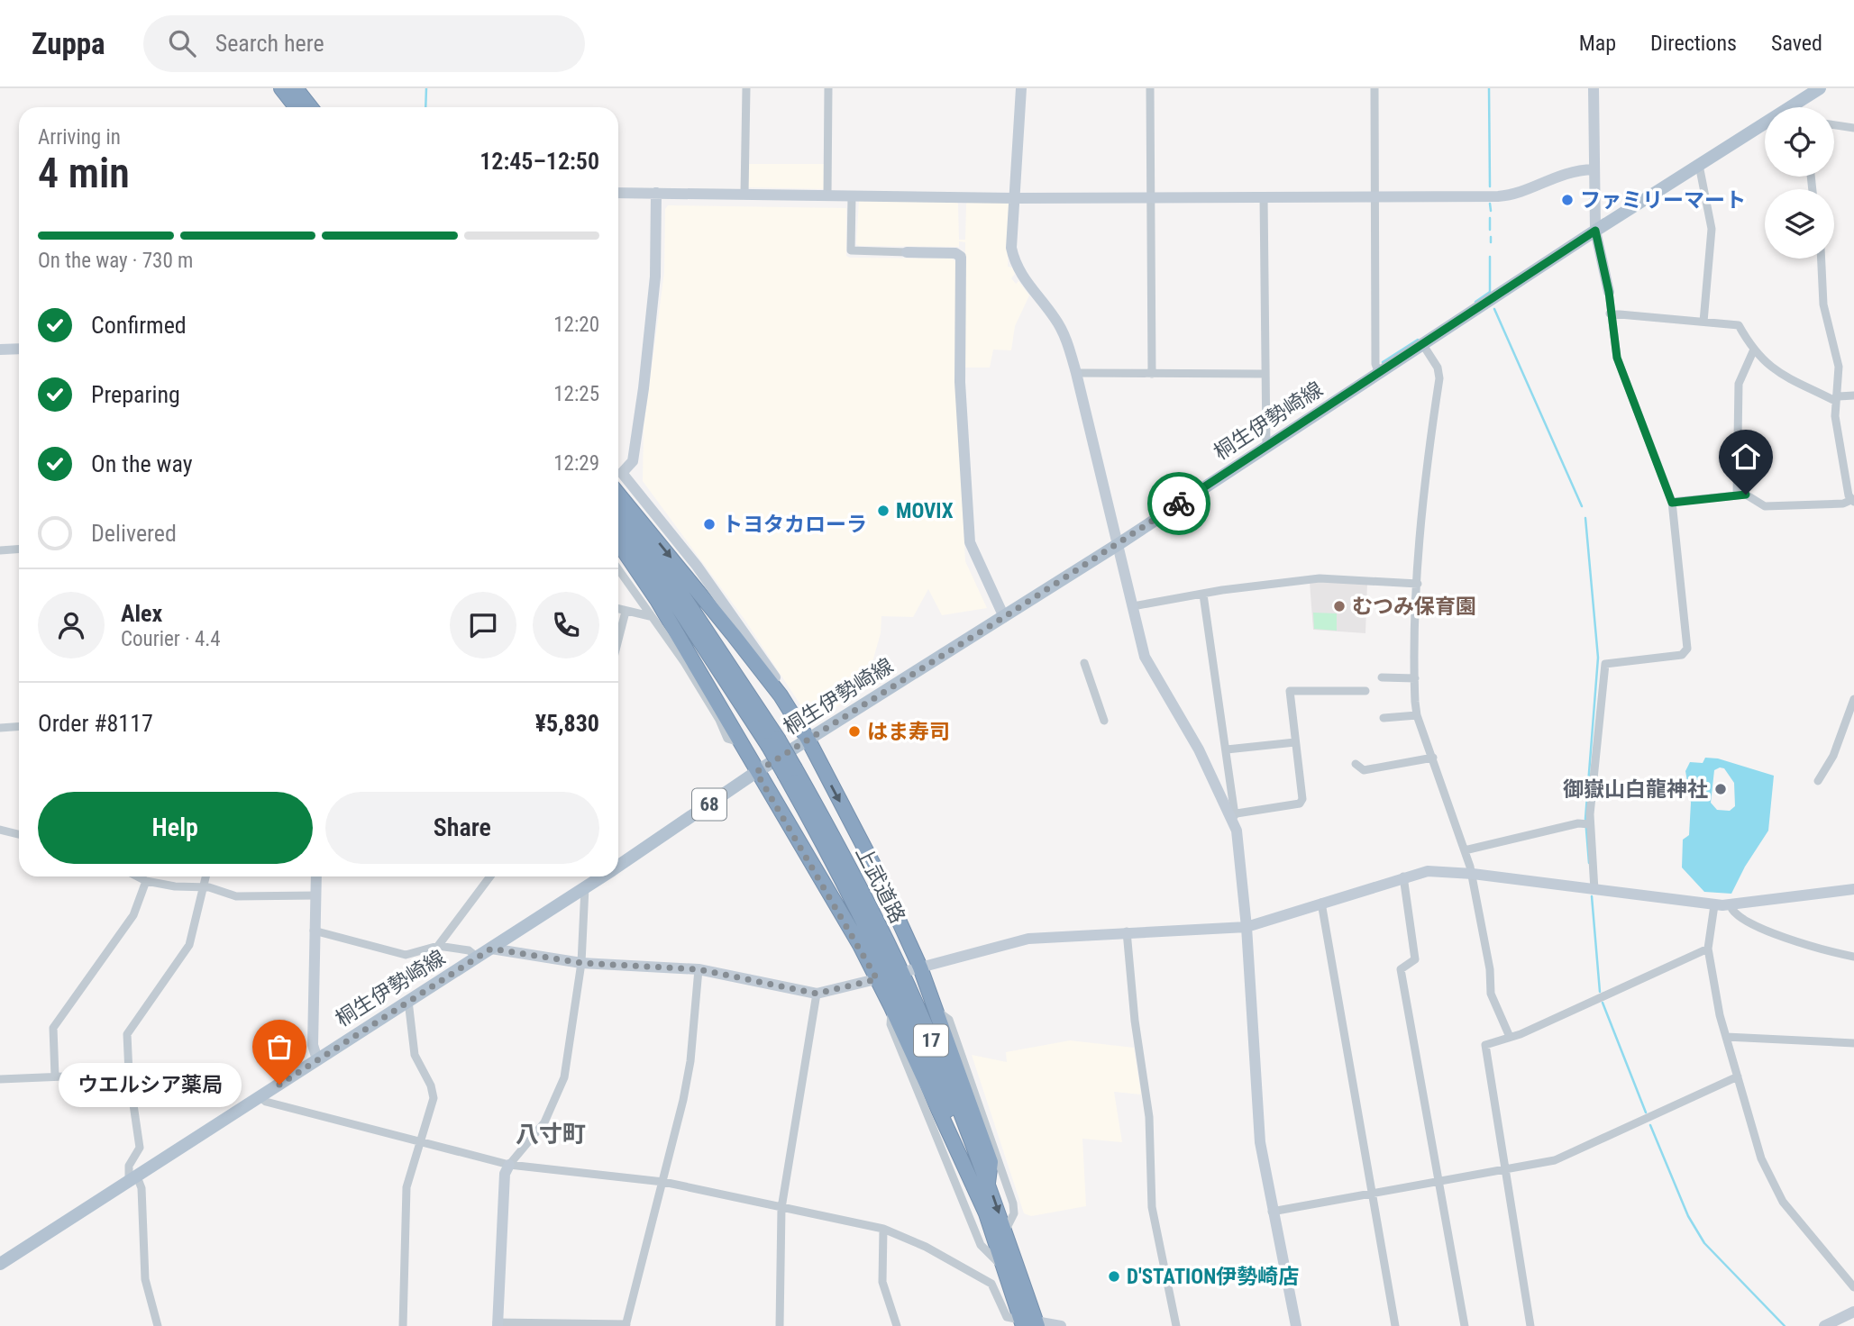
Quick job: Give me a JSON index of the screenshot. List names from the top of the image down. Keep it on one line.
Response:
{"streets":{"highway":["上武道路","17"],"main road":["桐生伊勢崎線","68"]},"districts":["八寸町"],"places":["ファミリーマート","MOVIX","トヨタカローラ","むつみ保育園","はま寿司","御嶽山白龍神社","ウエルシア薬局","D'STATION伊勢崎店"],"page":{"header":"Zuppa","search":"Search here","nav":["Map","Directions","Saved"],"heading":["4 min","Arriving in","12:45–12:50"],"panel":["Alex","Courier · 4.4","Order #8117","¥5,830"],"bar":"On the way · 730 m","list":[["Confirmed","12:20"],["Preparing","12:25"],["On the way","12:29"],"Delivered"],"buttons":["Help","Share"],"bubble":"ウエルシア薬局"}}
